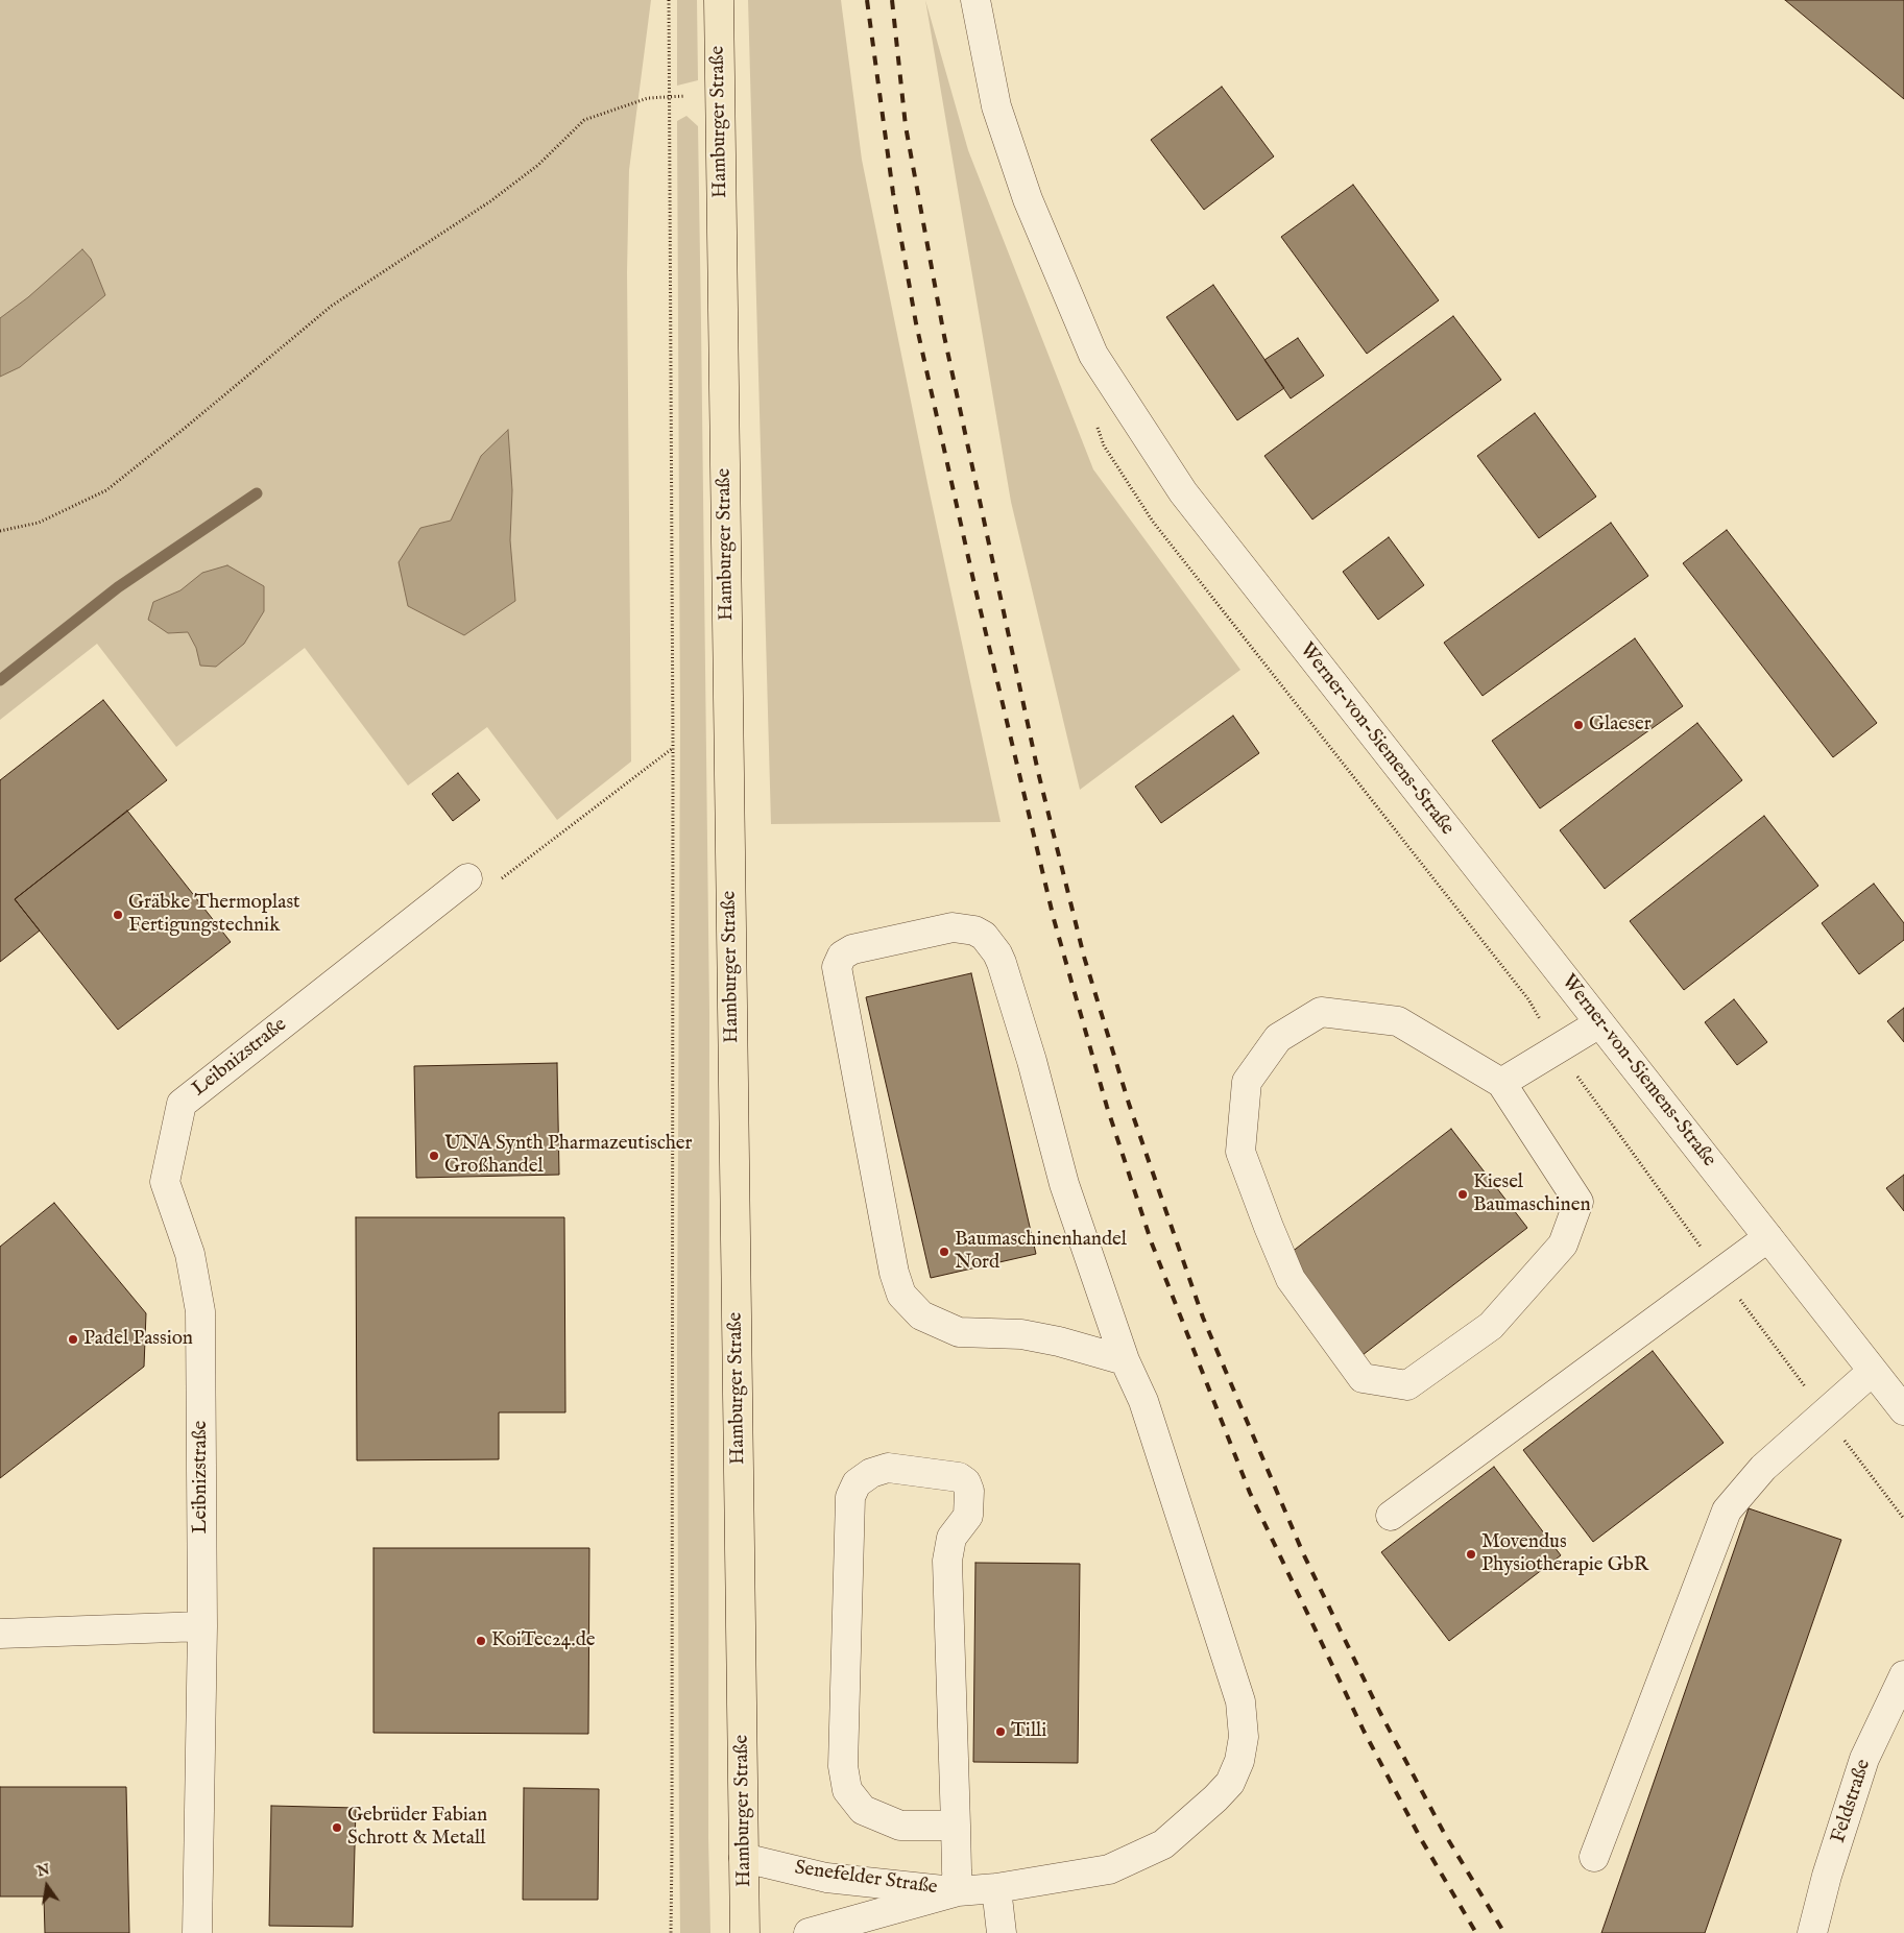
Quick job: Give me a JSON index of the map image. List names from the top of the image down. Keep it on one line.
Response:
{"streets":{"main road":["Hamburger Straße"],"street":["Werner-von-Siemens-Straße","Leibnizstraße","Feldstraße","Senefelder Straße"]},"crossings":[["Hamburger Straße","Senefelder Straße"]],"places":["Glaeser","Gräbke Thermoplast Fertigungstechnik","UNA Synth Pharmazeutischer Großhandel","Kiesel Baumaschinen","Baumaschinenhandel Nord","Padel Passion","Movendus Physiotherapie GbR","KoiTec24.de","Tilli","Gebrüder Fabian Schrott & Metall"],"north":"top"}
